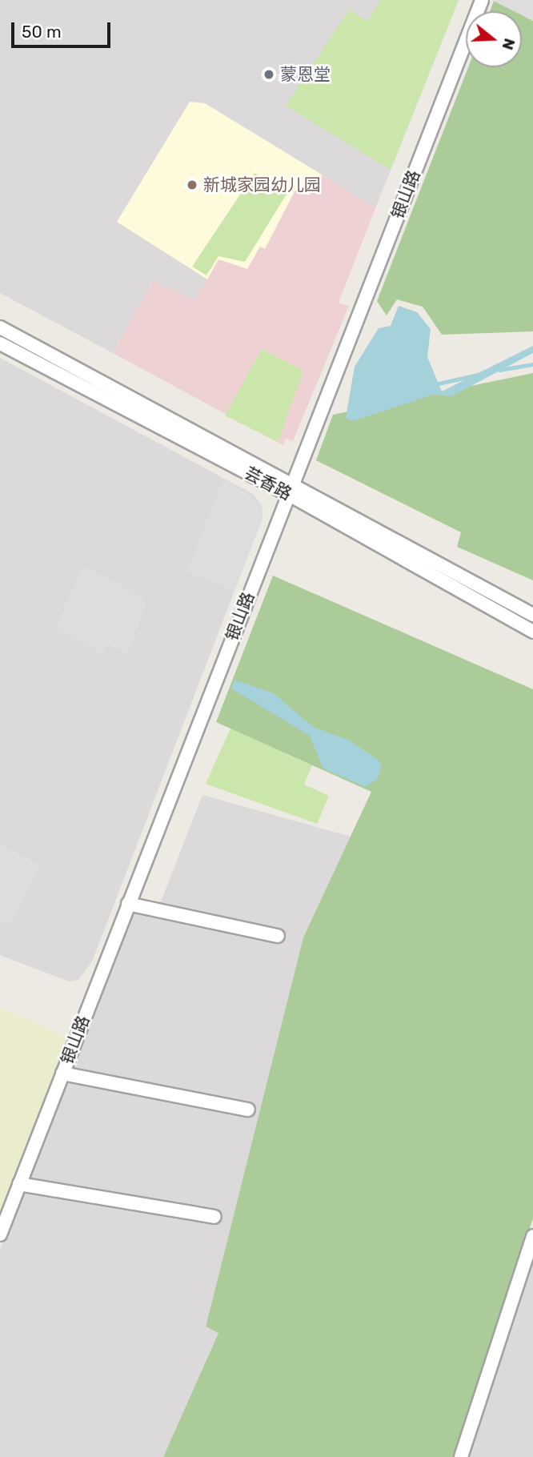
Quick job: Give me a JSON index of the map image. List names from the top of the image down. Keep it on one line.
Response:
{"streets":{"street":["银山路","芸香路"]},"crossings":[["银山路","芸香路"]],"places":["蒙恩堂","新城家园幼儿园"],"scale_bar":"50 m","north":"right"}
